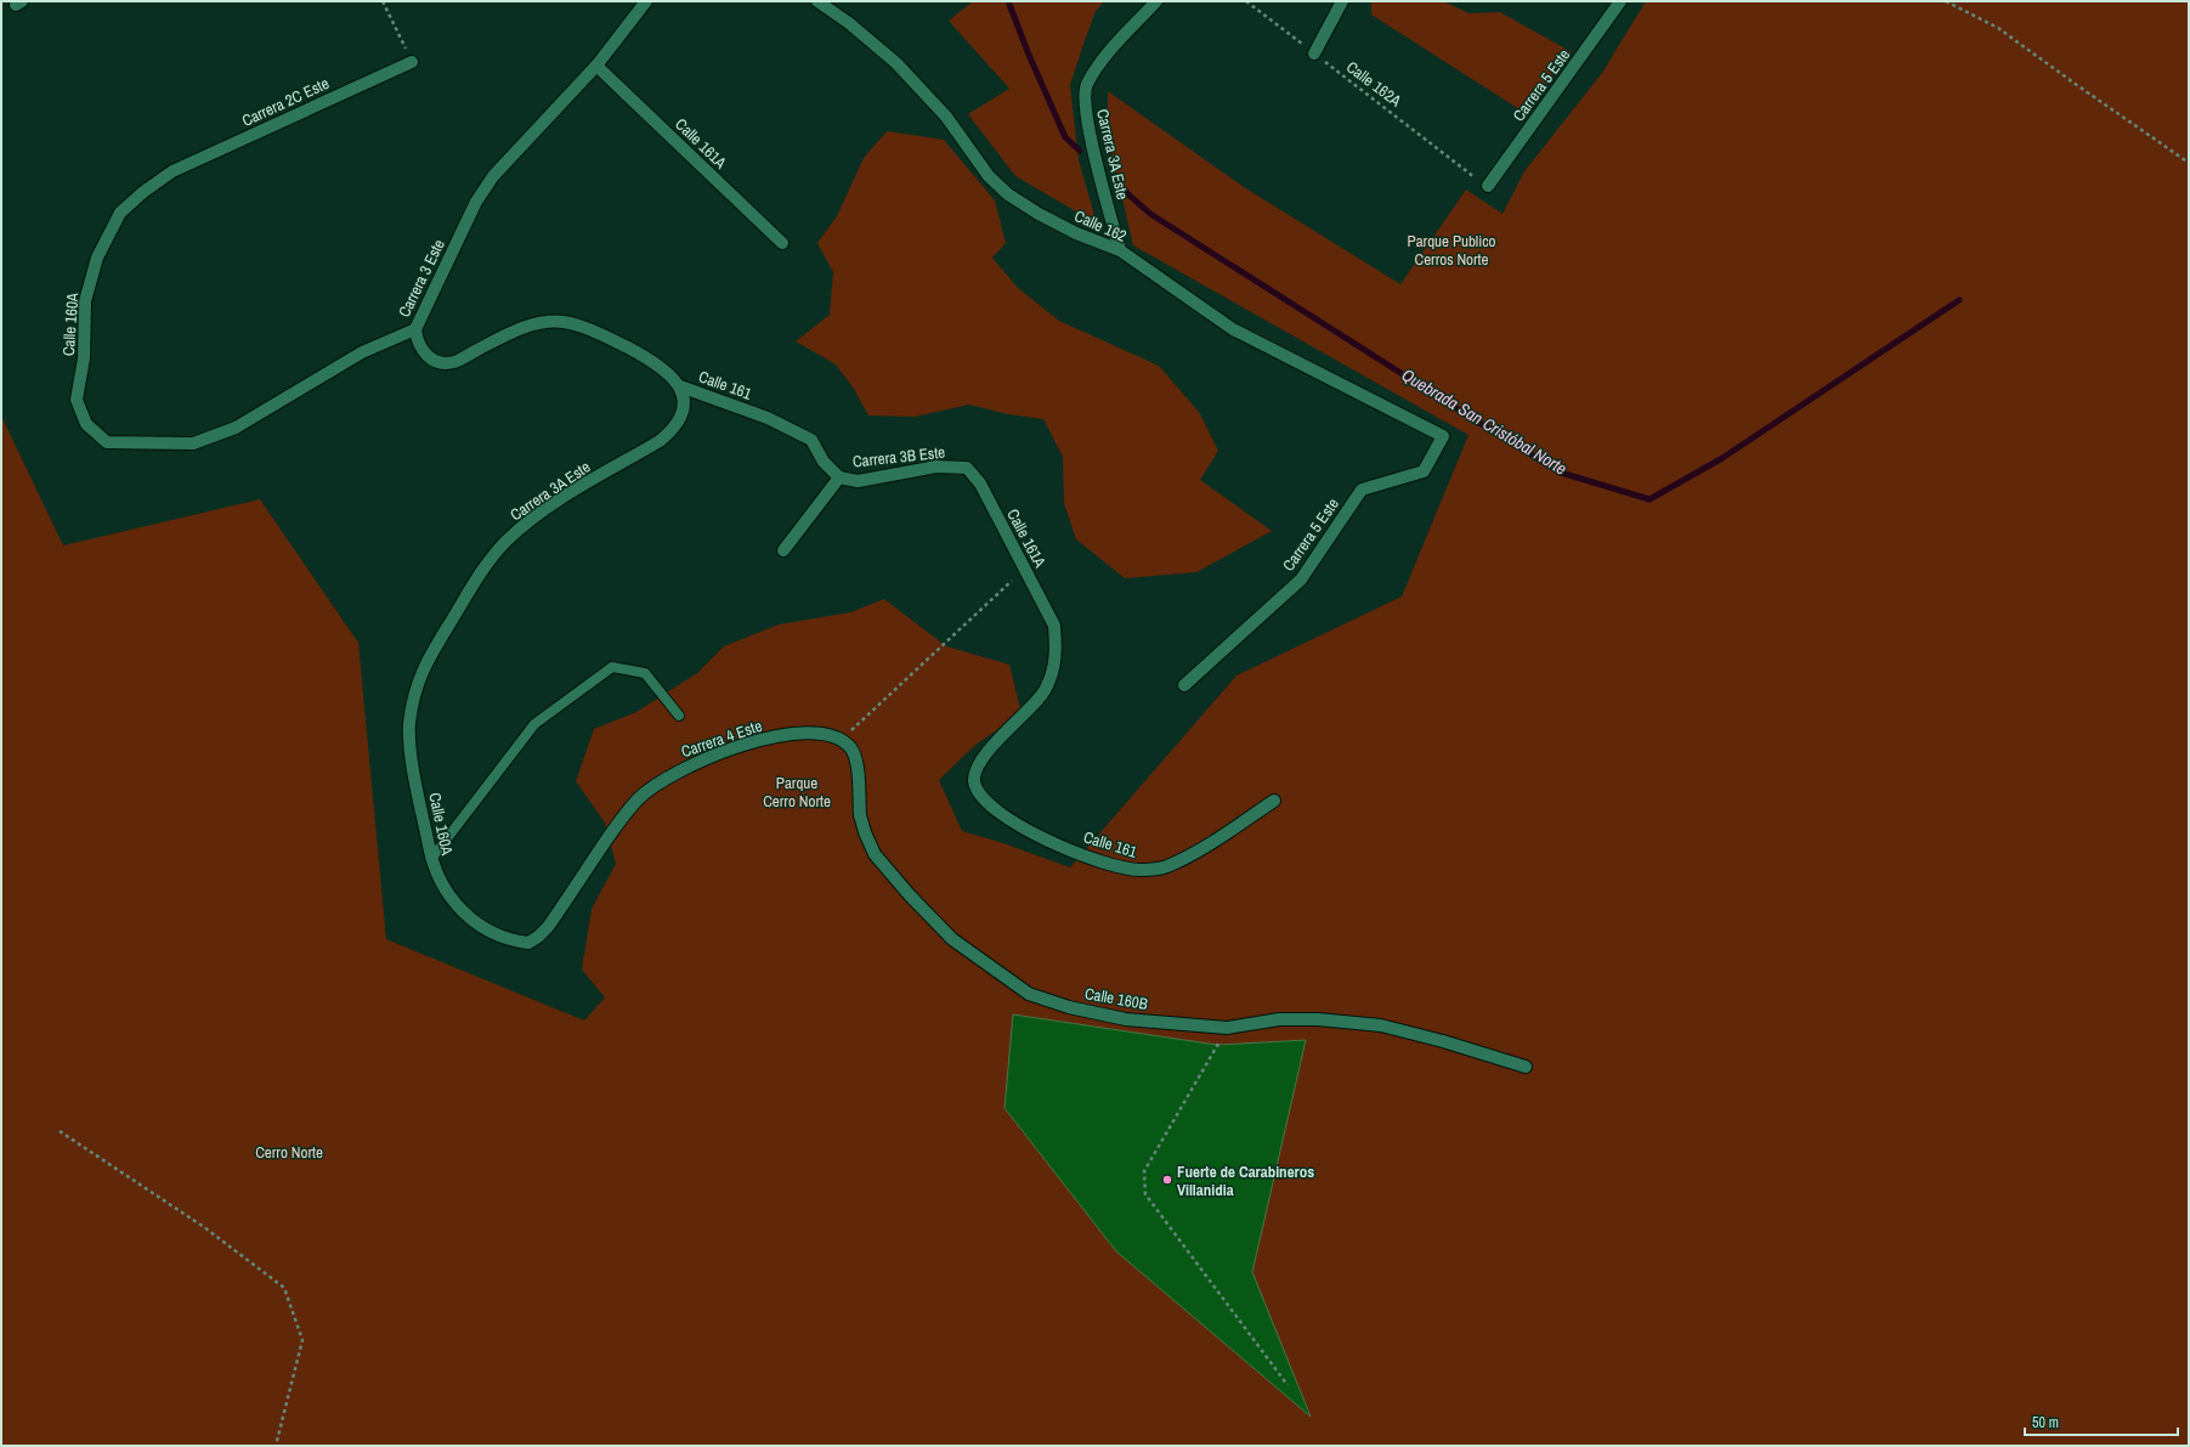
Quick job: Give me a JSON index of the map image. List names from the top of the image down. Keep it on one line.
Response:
{"streets":{"street":["Carrera 5 Este","Carrera 2C Este","Calle 161A","Carrera 3A Este","Calle 162","Carrera 3 Este","Calle 160A","Calle 161","Carrera 3B Este","Carrera 4 Este","Calle 160B"],"path":["Calle 162A"]},"crossings":[["Calle 162A","Carrera 5 Este"],["Carrera 5 Este","Calle 162"],["Carrera 2C Este","Calle 160A"],["Calle 161A","Carrera 3 Este"],["Calle 161A","Calle 161"],["Calle 161A","Carrera 3B Este"],["Carrera 3A Este","Calle 162"],["Carrera 3A Este","Calle 160A"],["Carrera 3A Este","Calle 161"],["Carrera 3 Este","Calle 160A"],["Carrera 3 Este","Calle 161"],["Calle 160A","Carrera 4 Este"],["Calle 161","Carrera 3B Este"],["Carrera 4 Este","Calle 160B"]],"water":["Quebrada San Cristóbal Norte"],"parks":["Parque Publico Cerros Norte","Parque Cerro Norte","Cerro Norte"],"places":["Fuerte de Carabineros Villanidia"],"scale_bar":"50 m"}
